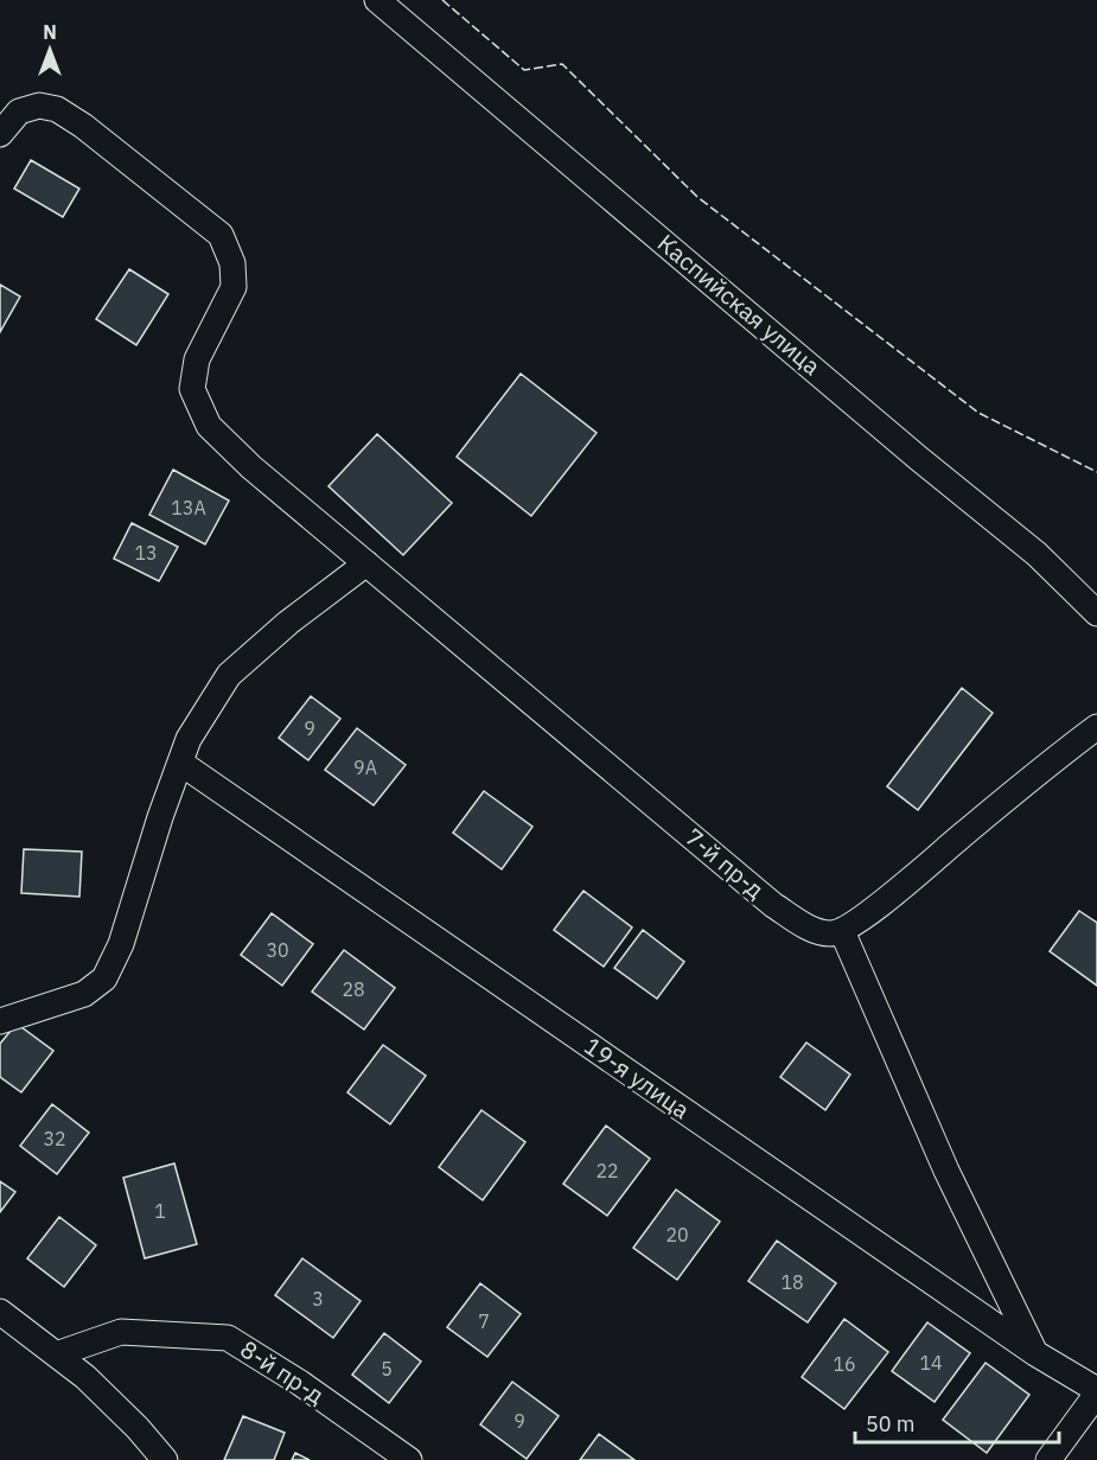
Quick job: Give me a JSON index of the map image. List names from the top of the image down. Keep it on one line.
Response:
{"streets":{"street":["Каспийская улица","7-й пр-д","19-я улица","8-й пр-д"]},"house_numbers":["13А","13","9","9А","30","28","32","22","1","20","18","3","7","14","16","5","9"],"scale_bar":"50 m","north":"top"}
